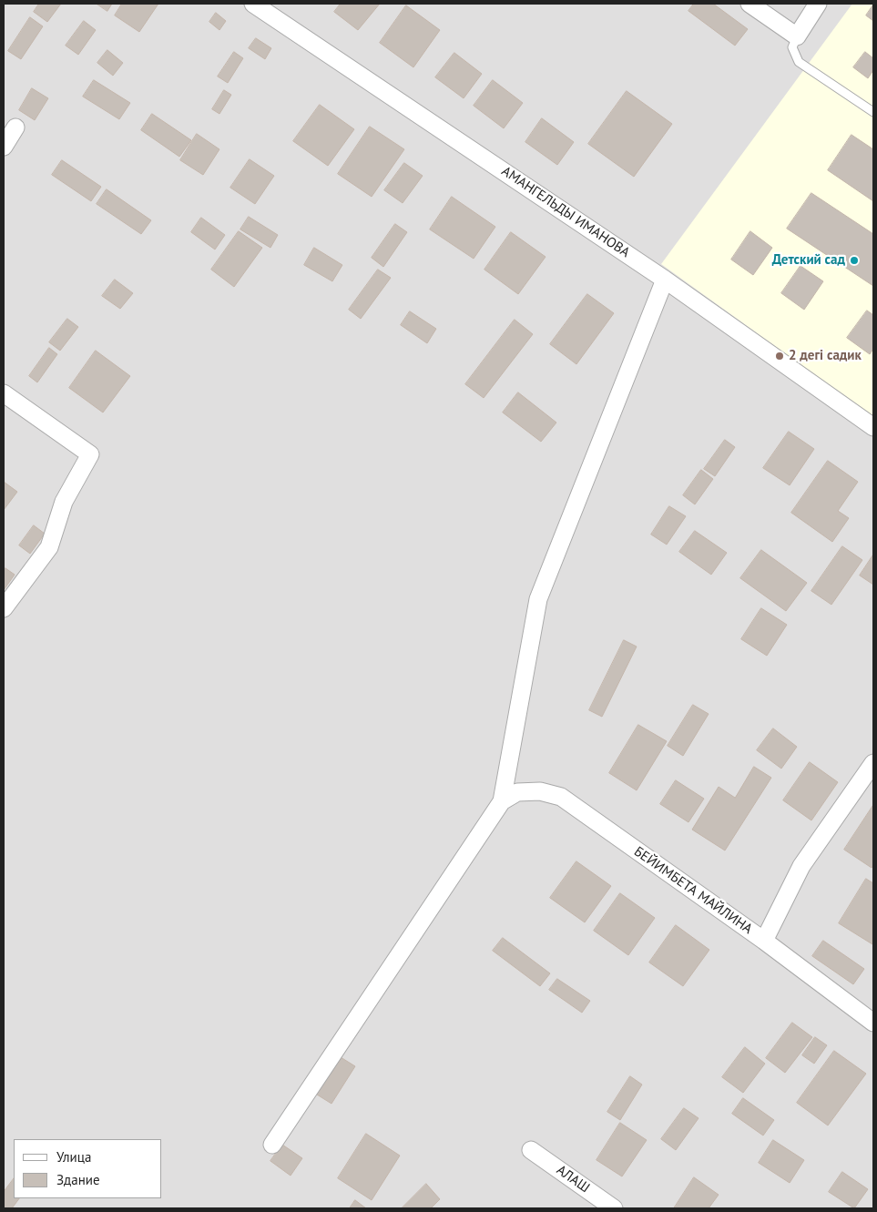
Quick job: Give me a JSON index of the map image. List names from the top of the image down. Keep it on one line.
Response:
{"streets":{"street":["АМАНГЕЛЬДЫ ИМАНОВА","БЕЙИМБЕТА МАЙЛИНА","АЛАШ"]},"places":["Детский сад","2 дегі садик"],"legend":["Улица","Здание"]}
